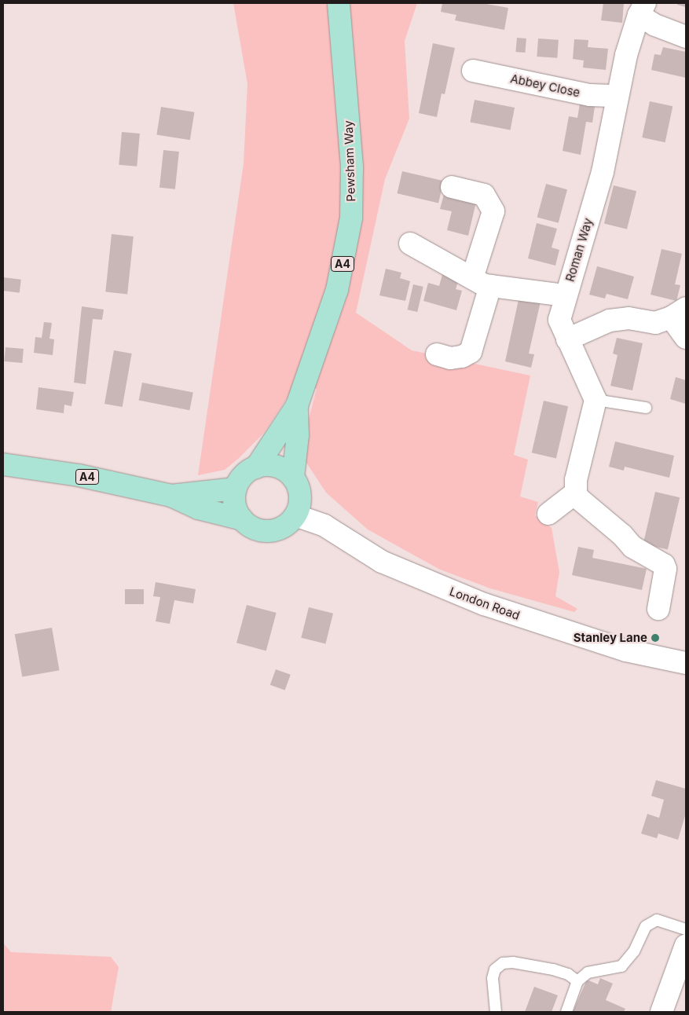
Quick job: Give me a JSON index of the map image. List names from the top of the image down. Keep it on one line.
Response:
{"streets":{"main road":["Pewsham Way","A4"],"street":["Abbey Close","Roman Way","London Road"]},"crossings":[["Abbey Close","Roman Way"],["Pewsham Way","A4"],["Pewsham Way","London Road"],["A4","London Road"]],"places":["Stanley Lane"]}
